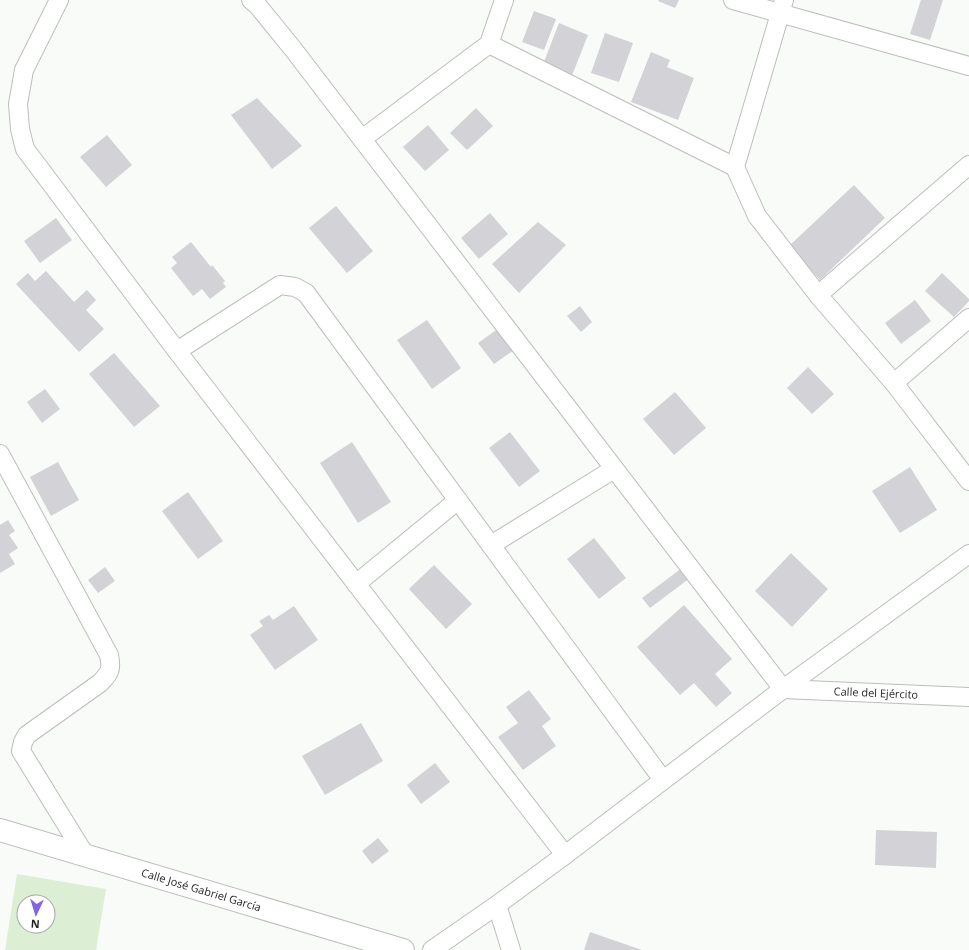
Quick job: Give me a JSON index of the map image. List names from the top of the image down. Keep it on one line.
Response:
{"streets":{"street":["Calle del Ejército","Calle José Gabriel García"]},"north":"bottom"}
